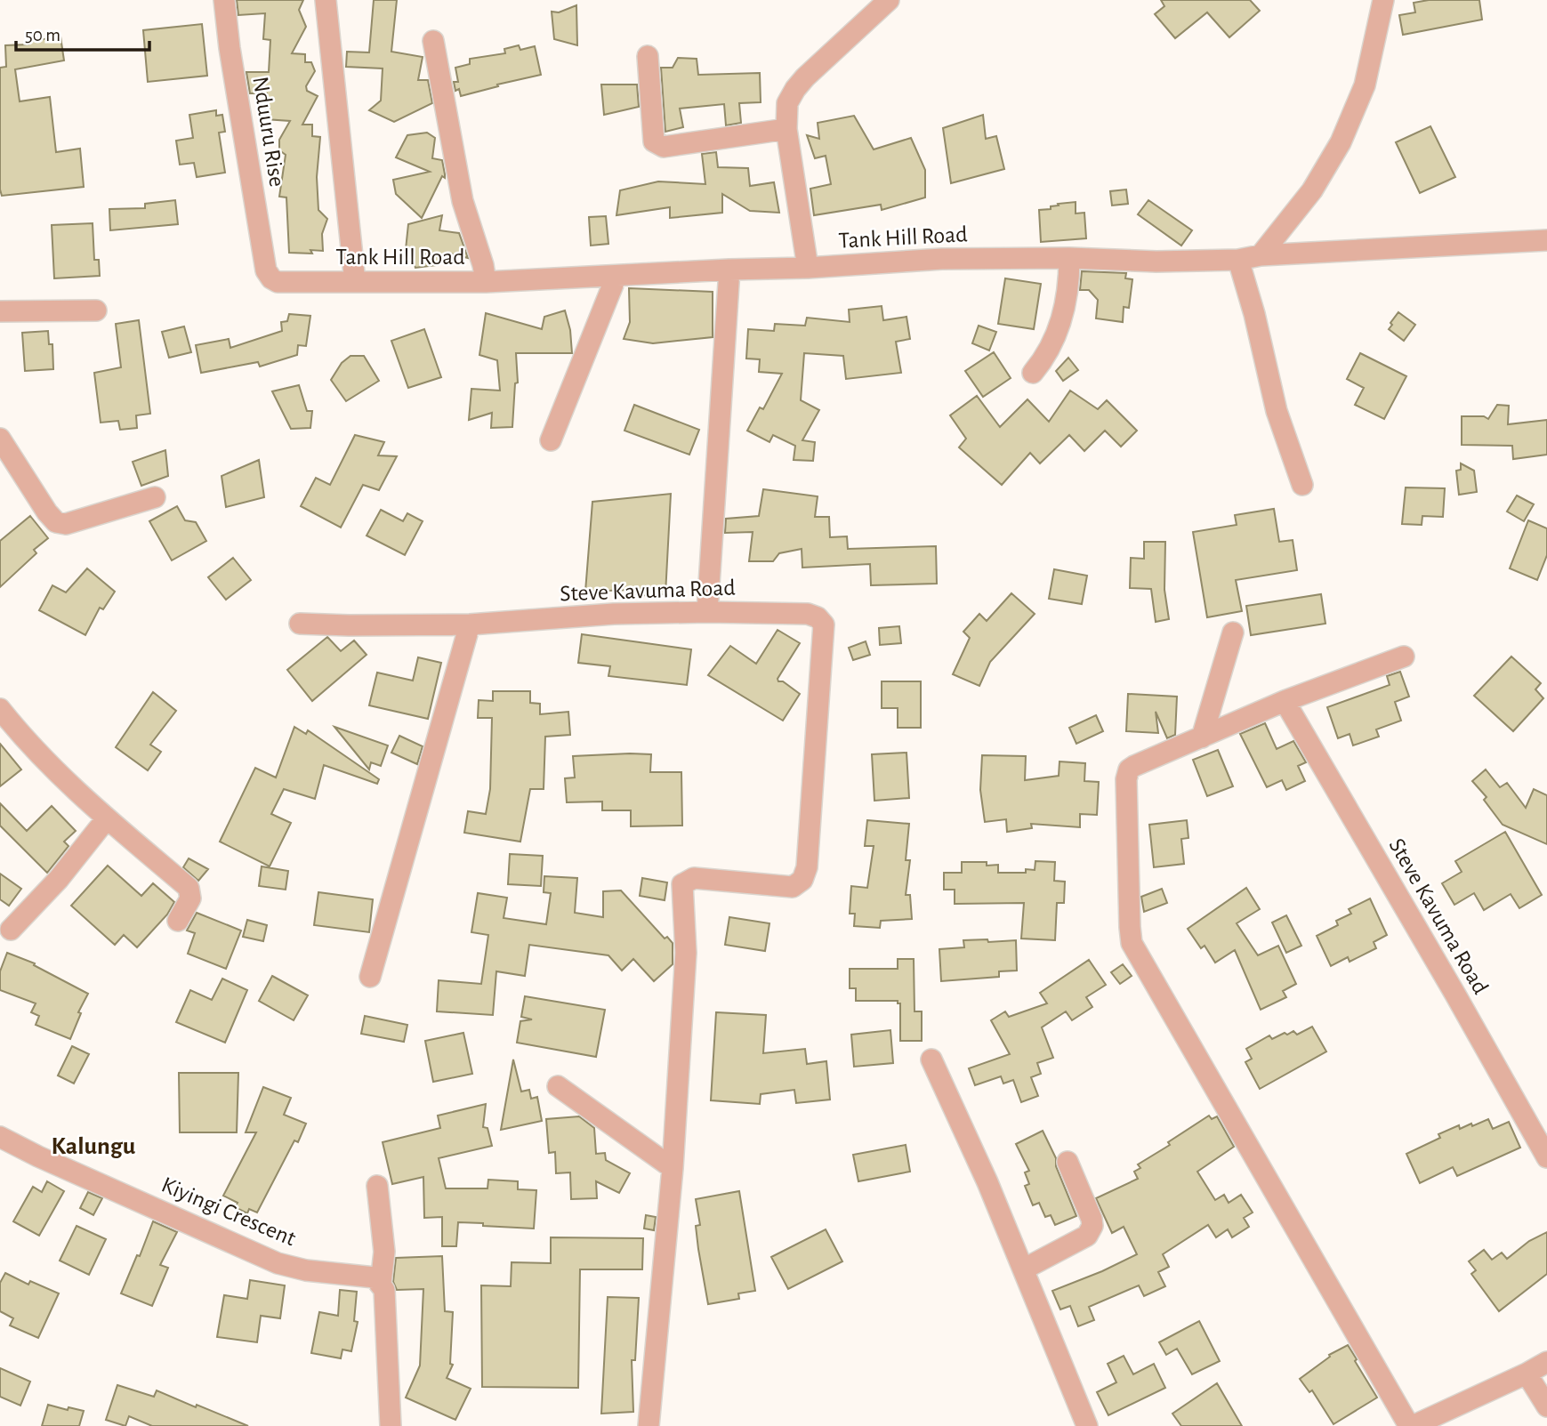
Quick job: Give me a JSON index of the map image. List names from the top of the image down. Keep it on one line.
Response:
{"streets":{"street":["Nduuru Rise","Tank Hill Road","Steve Kavuma Road","Kiyingi Crescent"]},"crossings":[["Nduuru Rise","Tank Hill Road"]],"districts":["Kalungu"],"scale_bar":"50 m"}
